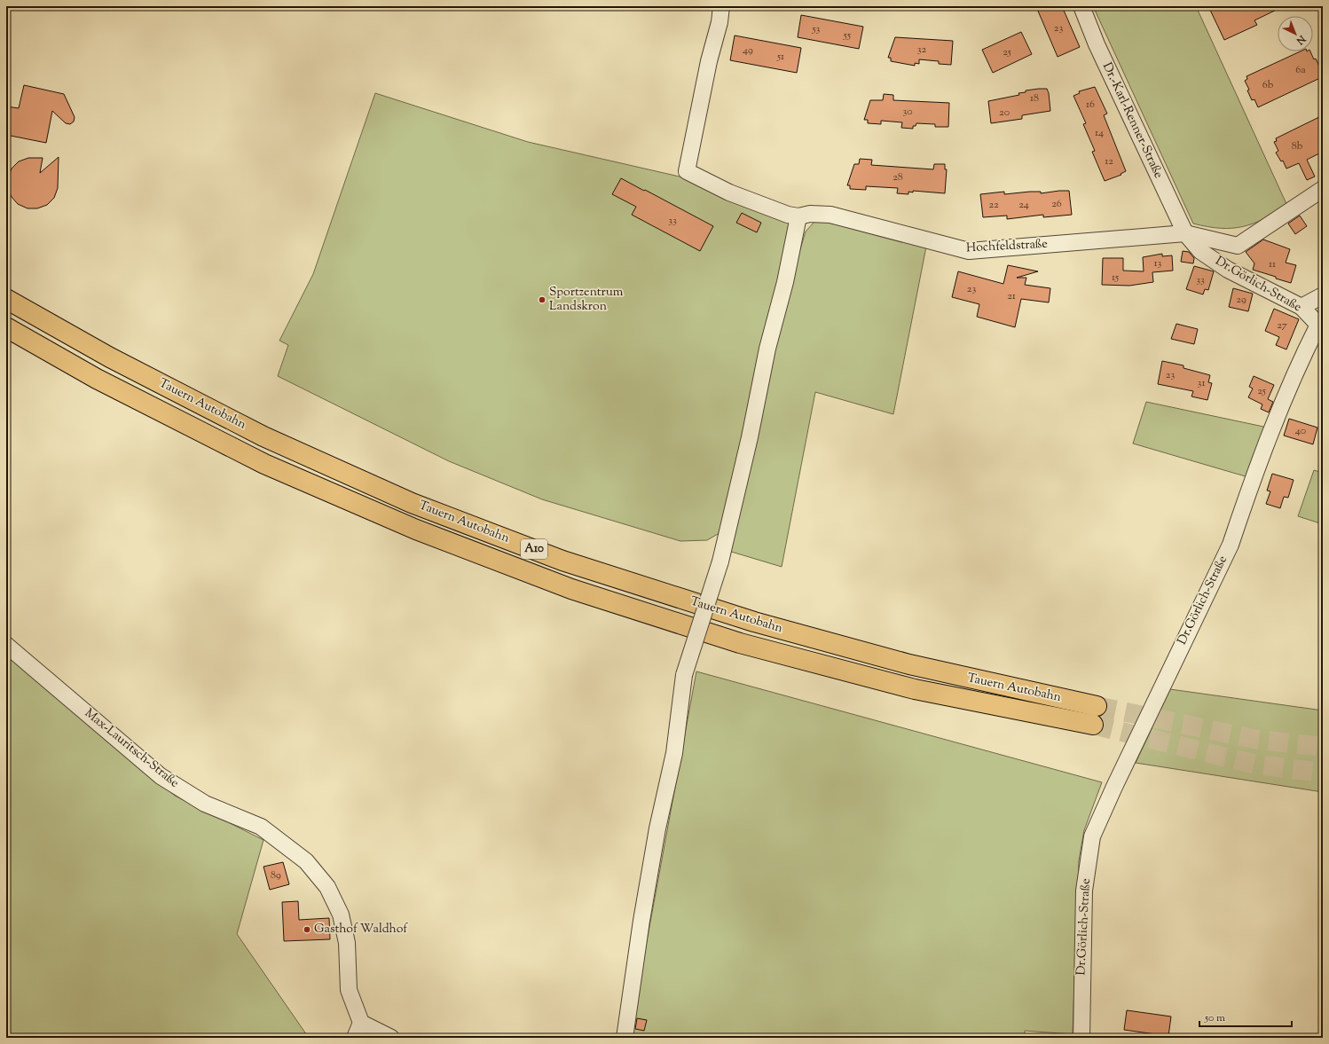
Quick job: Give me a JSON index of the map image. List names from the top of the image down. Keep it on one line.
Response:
{"streets":{"highway":["Tauern Autobahn","A10"],"street":["Dr.-Karl-Renner-Straße","Hochfeldstraße","Dr.Görlich-Straße","Max-Lauritsch-Straße"]},"crossings":[["Dr.-Karl-Renner-Straße","Hochfeldstraße"],["Dr.-Karl-Renner-Straße","Dr.Görlich-Straße"],["Hochfeldstraße","Dr.Görlich-Straße"]],"places":["Sportzentrum Landskron","Gasthof Waldhof"],"house_numbers":["23","53","55","32","49","25","51","6a","6b","18","16","30","20","14","8b","12","28","26","22","24","33","13","11","15","33","23","21","29","27","23","31","25","40","89"],"scale_bar":"50 m","north":"bottom right"}
